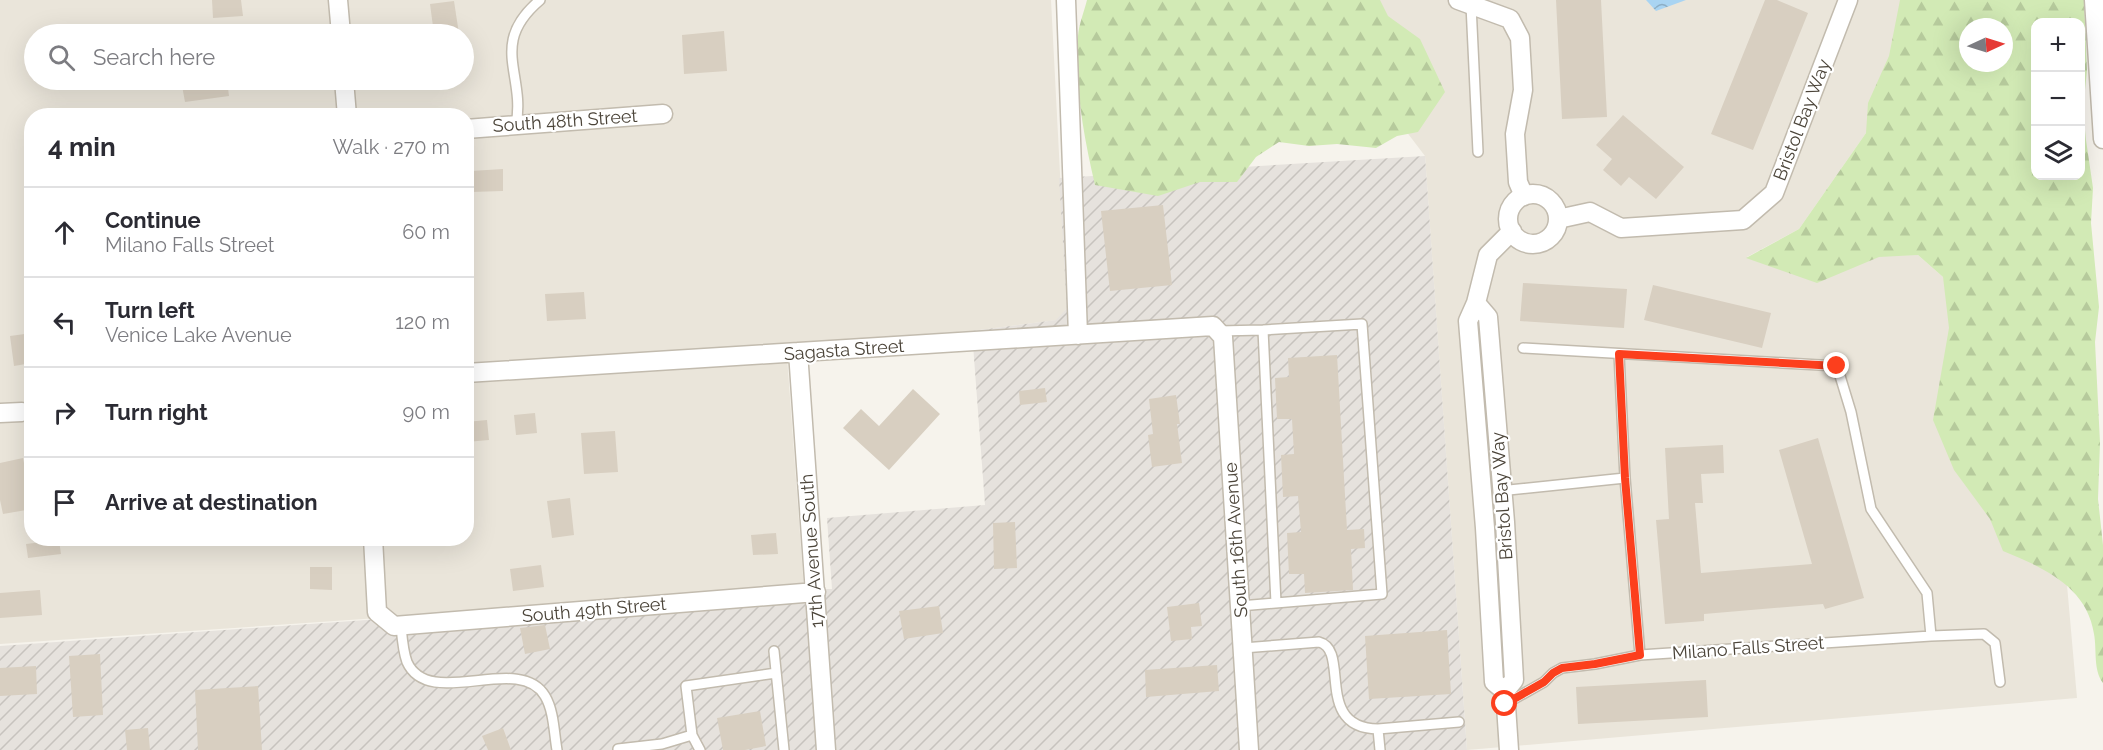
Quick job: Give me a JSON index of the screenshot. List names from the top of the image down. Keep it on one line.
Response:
{"streets":{"street":["Bristol Bay Way","South 48th Street","Sagasta Street","South 16th Avenue","17th Avenue South","South 49th Street"],"lane":["Milano Falls Street"]},"crossings":[["Bristol Bay Way","Milano Falls Street"],["Sagasta Street","South 16th Avenue"],["Sagasta Street","17th Avenue South"],["17th Avenue South","South 49th Street"]],"north":"right","page":{"map_buttons":["+","−"],"search":"Search here","heading":["4 min","Walk · 270 m"],"list":[["Continue","Milano Falls Street","60 m"],["Turn left","Venice Lake Avenue","120 m"],["Turn right","90 m"],"Arrive at destination"]}}
